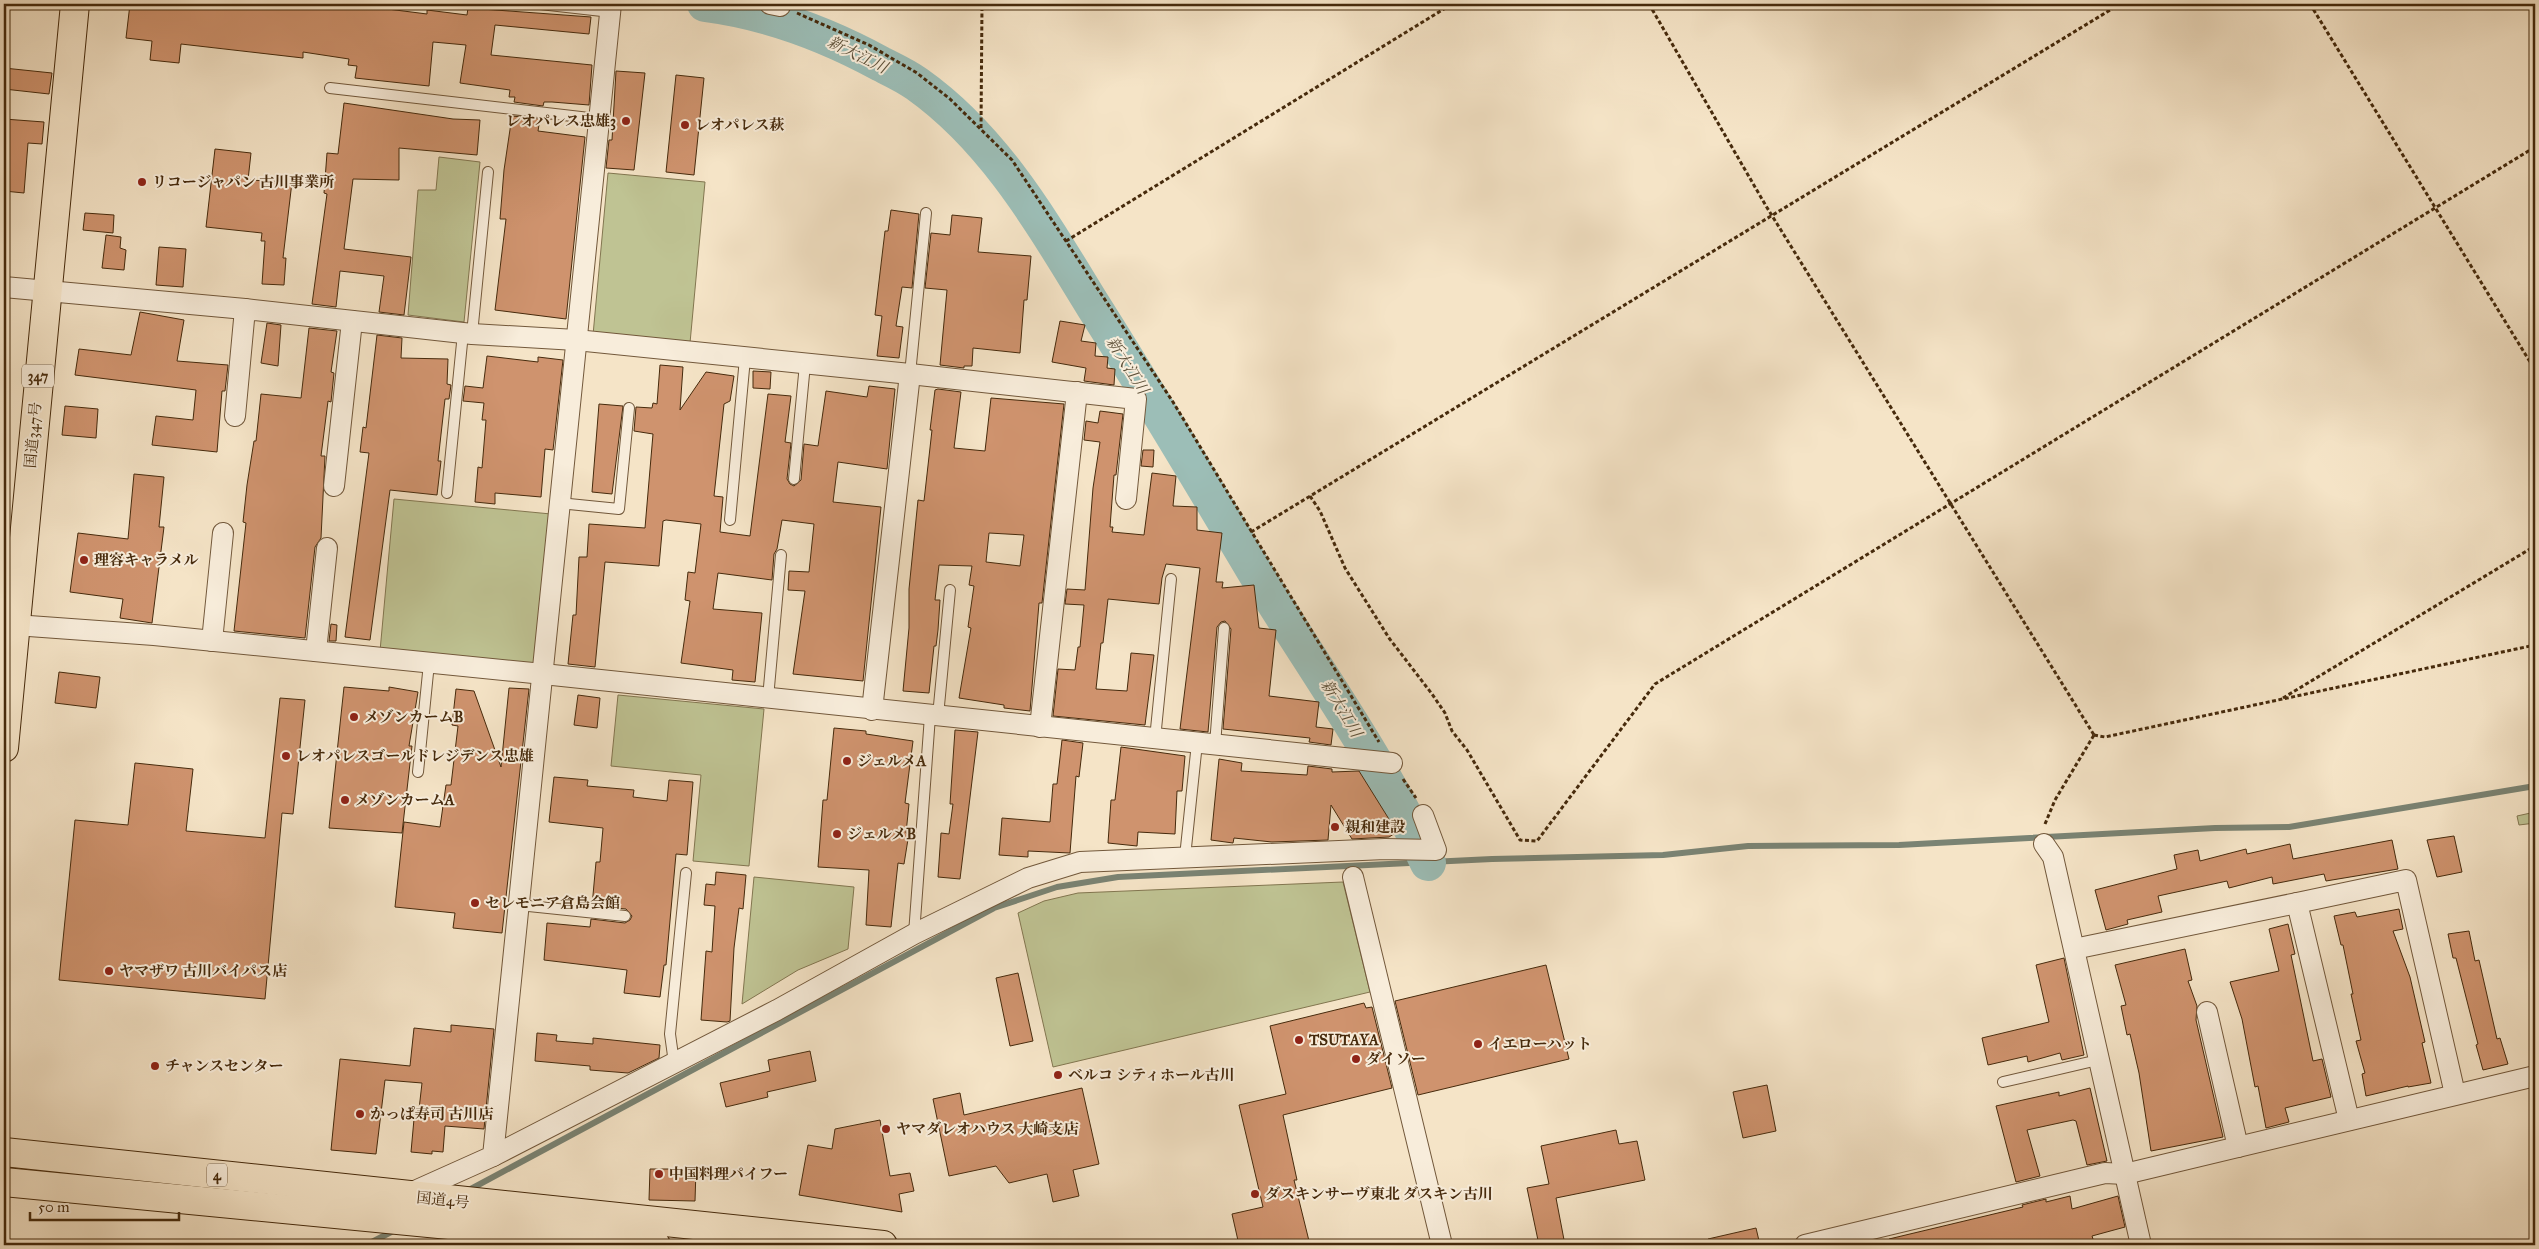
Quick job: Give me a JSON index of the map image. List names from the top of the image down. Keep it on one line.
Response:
{"streets":{"highway":["347","国道347号","4","国道4号"]},"water":["新大江川"],"places":["レオパレス忠雄3","レオパレス萩","リコージャパン 古川事業所","理容キャラメル","メゾンカームB","レオパレスゴールドレジデンス忠雄","ジェルメA","メゾンカームA","親和建設","ジェルメB","セレモニア倉島会館","ヤマザワ 古川バイパス店","TSUTAYA","イエローハット","ダイソー","チャンスセンター","ベルコ シティホール古川","かっぱ寿司 古川店","ヤマダレオハウス 大崎支店","中国料理パイフー","ダスキンサーヴ東北 ダスキン古川"],"scale_bar":"50 m"}
